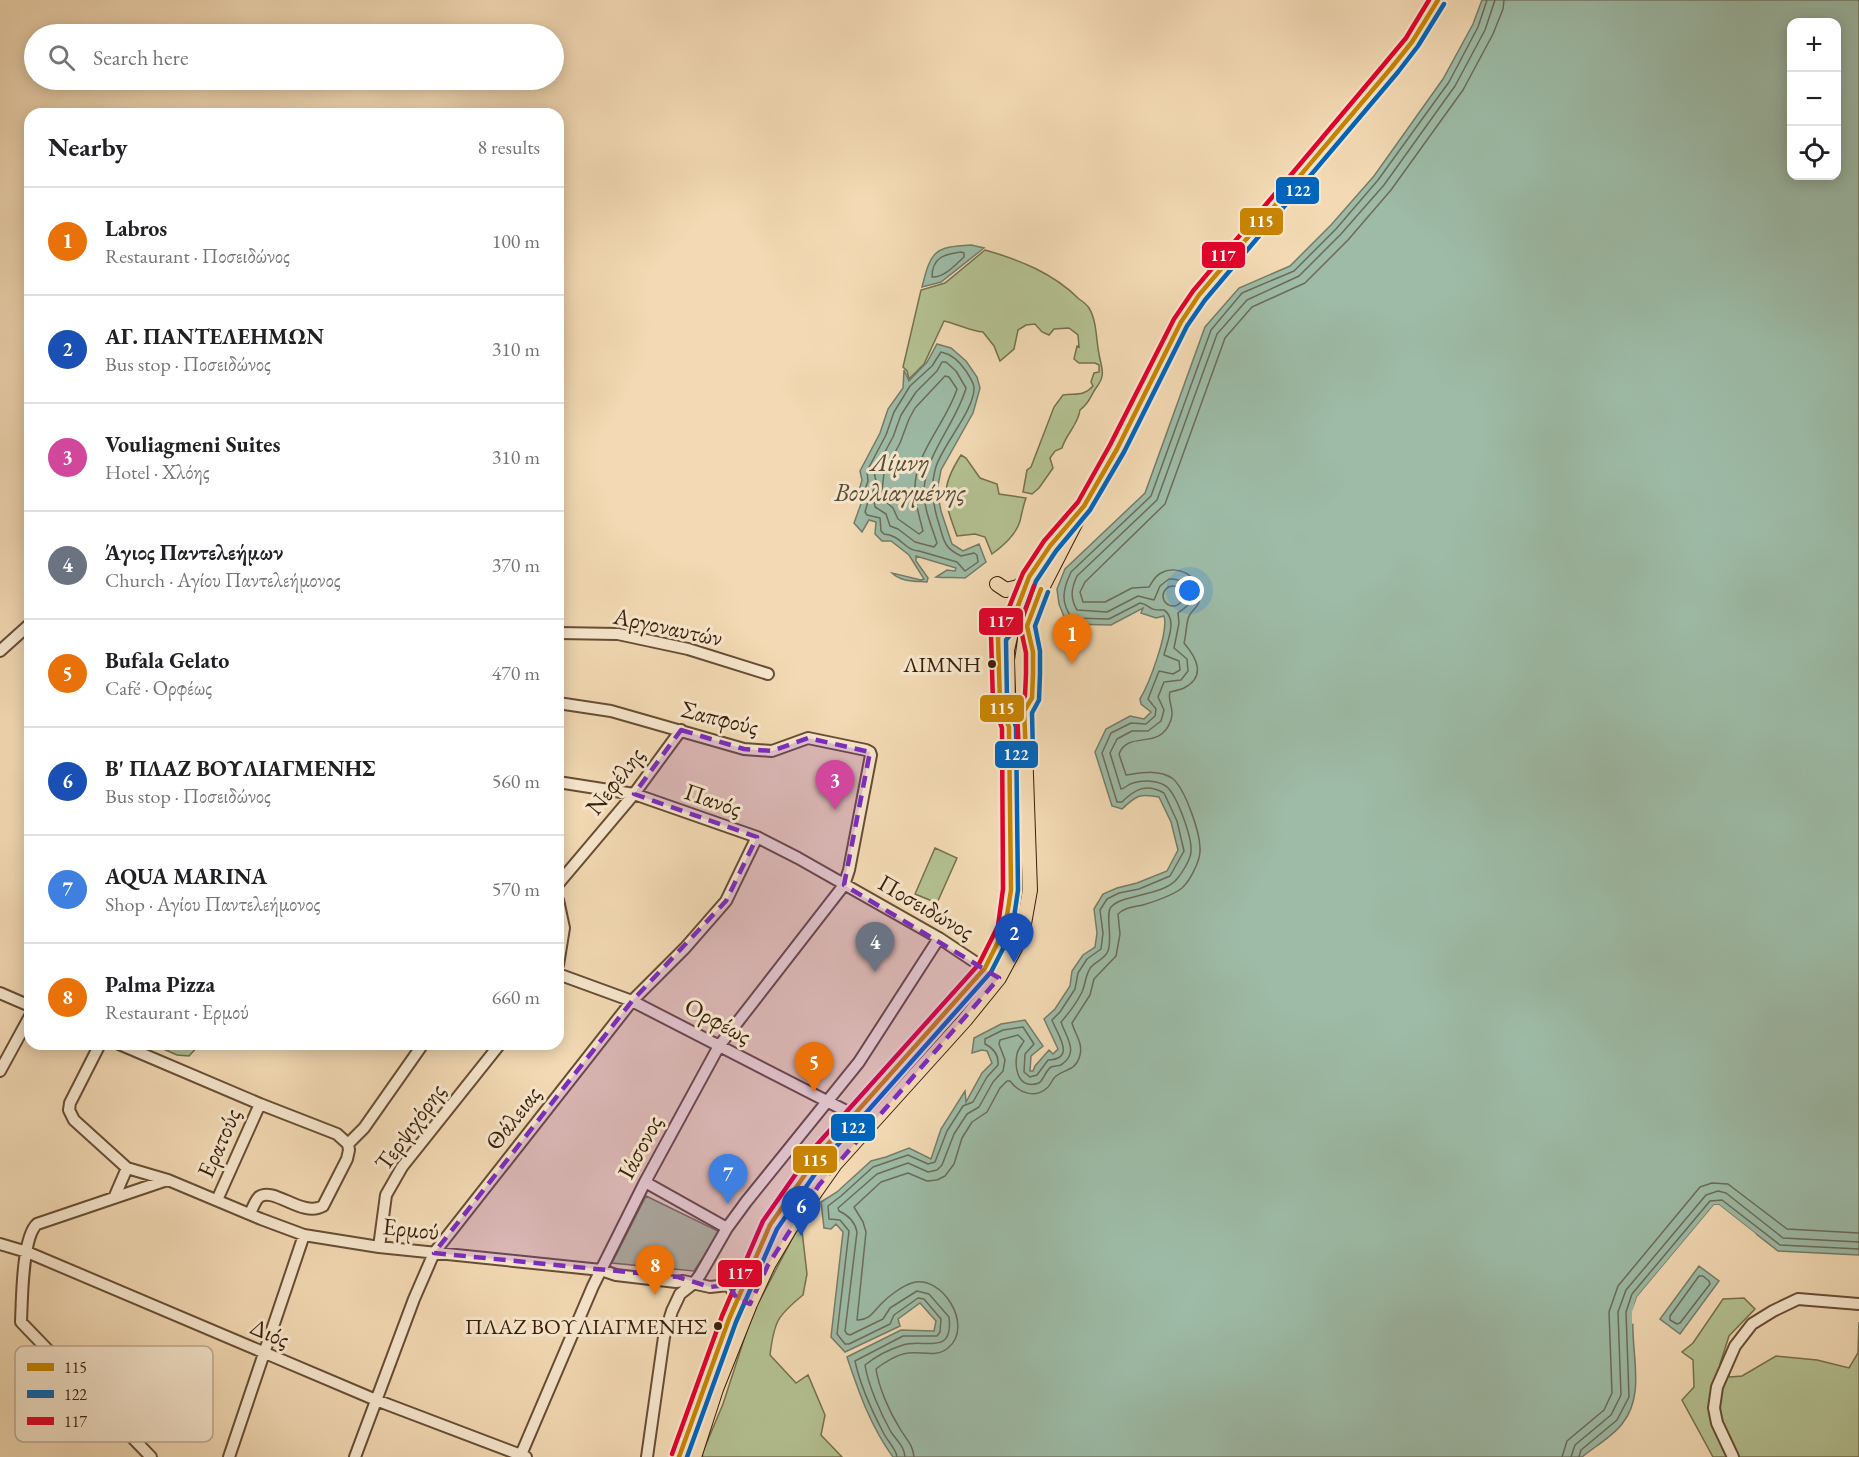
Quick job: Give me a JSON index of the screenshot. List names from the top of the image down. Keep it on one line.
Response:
{"streets":{"main road":["Ποσειδώνος"],"street":["Αργοναυτών","Σαπφούς","Νεφέλης","Πανός","Ορφέως","Θάλειας","Τερψιχόρης","Ερατούς","Ιάσονος","Ερμού","Διός"]},"crossings":[["Σαπφούς","Νεφέλης"],["Σαπφούς","Πανός"],["Σαπφούς","Ποσειδώνος"],["Σαπφούς","Ιάσονος"],["Νεφέλης","Πανός"],["Πανός","Ποσειδώνος"],["Πανός","Θάλειας"],["Πανός","Ιάσονος"],["Ποσειδώνος","Ορφέως"],["Ποσειδώνος","Ιάσονος"],["Ποσειδώνος","Ερμού"],["Ορφέως","Θάλειας"],["Ορφέως","Ιάσονος"],["Θάλειας","Ερμού"],["Θάλειας","Διός"],["Τερψιχόρης","Ερμού"],["Ερατούς","Ερμού"],["Ιάσονος","Ερμού"],["Ιάσονος","Διός"]],"water":["Λίμνη Βουλιαγμένης"],"places":["ΛΙΜΝΗ","ΠΛΑΖ ΒΟΥΛΙΑΓΜΕΝΗΣ"],"lines":["transit line 115","transit line 117","transit line 122"],"legend":["115","122","117"],"page":{"map_buttons":["+","−"],"search":"Search here","heading":["Nearby","8 results"],"list":[{"mark":"1","name":"Labros","note":"Restaurant · Ποσειδώνος","value":"100 m"},{"mark":"2","name":"ΑΓ. ΠΑΝΤΕΛΕΗΜΩΝ","note":"Bus stop · Ποσειδώνος","value":"310 m"},{"mark":"3","name":"Vouliagmeni Suites","note":"Hotel · Χλόης","value":"310 m"},{"mark":"4","name":"Άγιος Παντελεήμων","note":"Church · Αγίου Παντελεήμονος","value":"370 m"},{"mark":"5","name":"Bufala Gelato","note":"Café · Ορφέως","value":"470 m"},{"mark":"6","name":"Β' ΠΛΑΖ ΒΟΥΛΙΑΓΜΕΝΗΣ","note":"Bus stop · Ποσειδώνος","value":"560 m"},{"mark":"7","name":"AQUA MARINA","note":"Shop · Αγίου Παντελεήμονος","value":"570 m"},{"mark":"8","name":"Palma Pizza","note":"Restaurant · Ερμού","value":"660 m"}],"pins":["1","3","2","4","5","7","6","8"]}}
